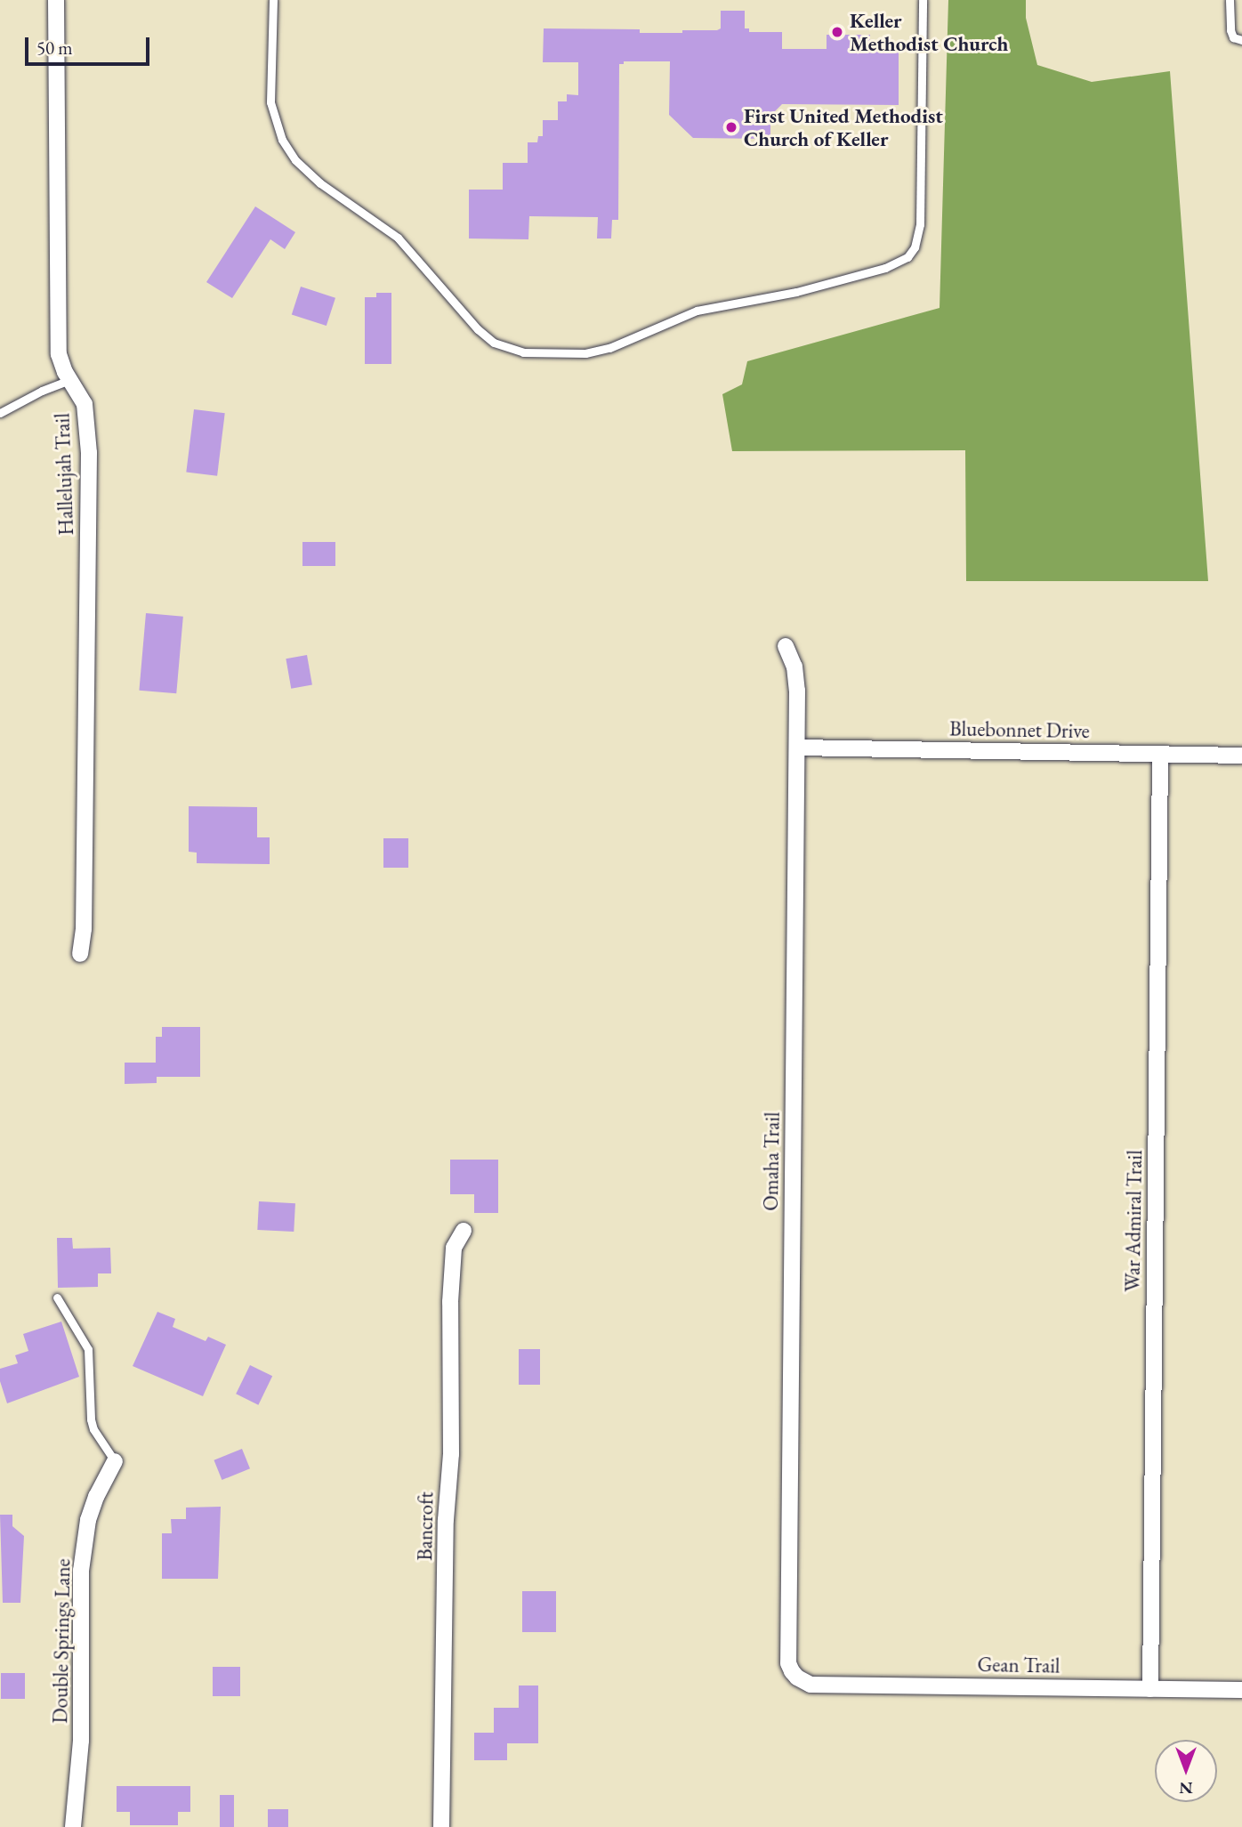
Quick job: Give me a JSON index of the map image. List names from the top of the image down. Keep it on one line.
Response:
{"streets":{"street":["Hallelujah Trail","Bluebonnet Drive","Omaha Trail","War Admiral Trail","Bancroft","Double Springs Lane","Gean Trail"]},"crossings":[["Bluebonnet Drive","Omaha Trail"],["Bluebonnet Drive","War Admiral Trail"],["Omaha Trail","Gean Trail"],["War Admiral Trail","Gean Trail"]],"places":["Keller Methodist Church","First United Methodist Church of Keller"],"scale_bar":"50 m","north":"bottom"}
